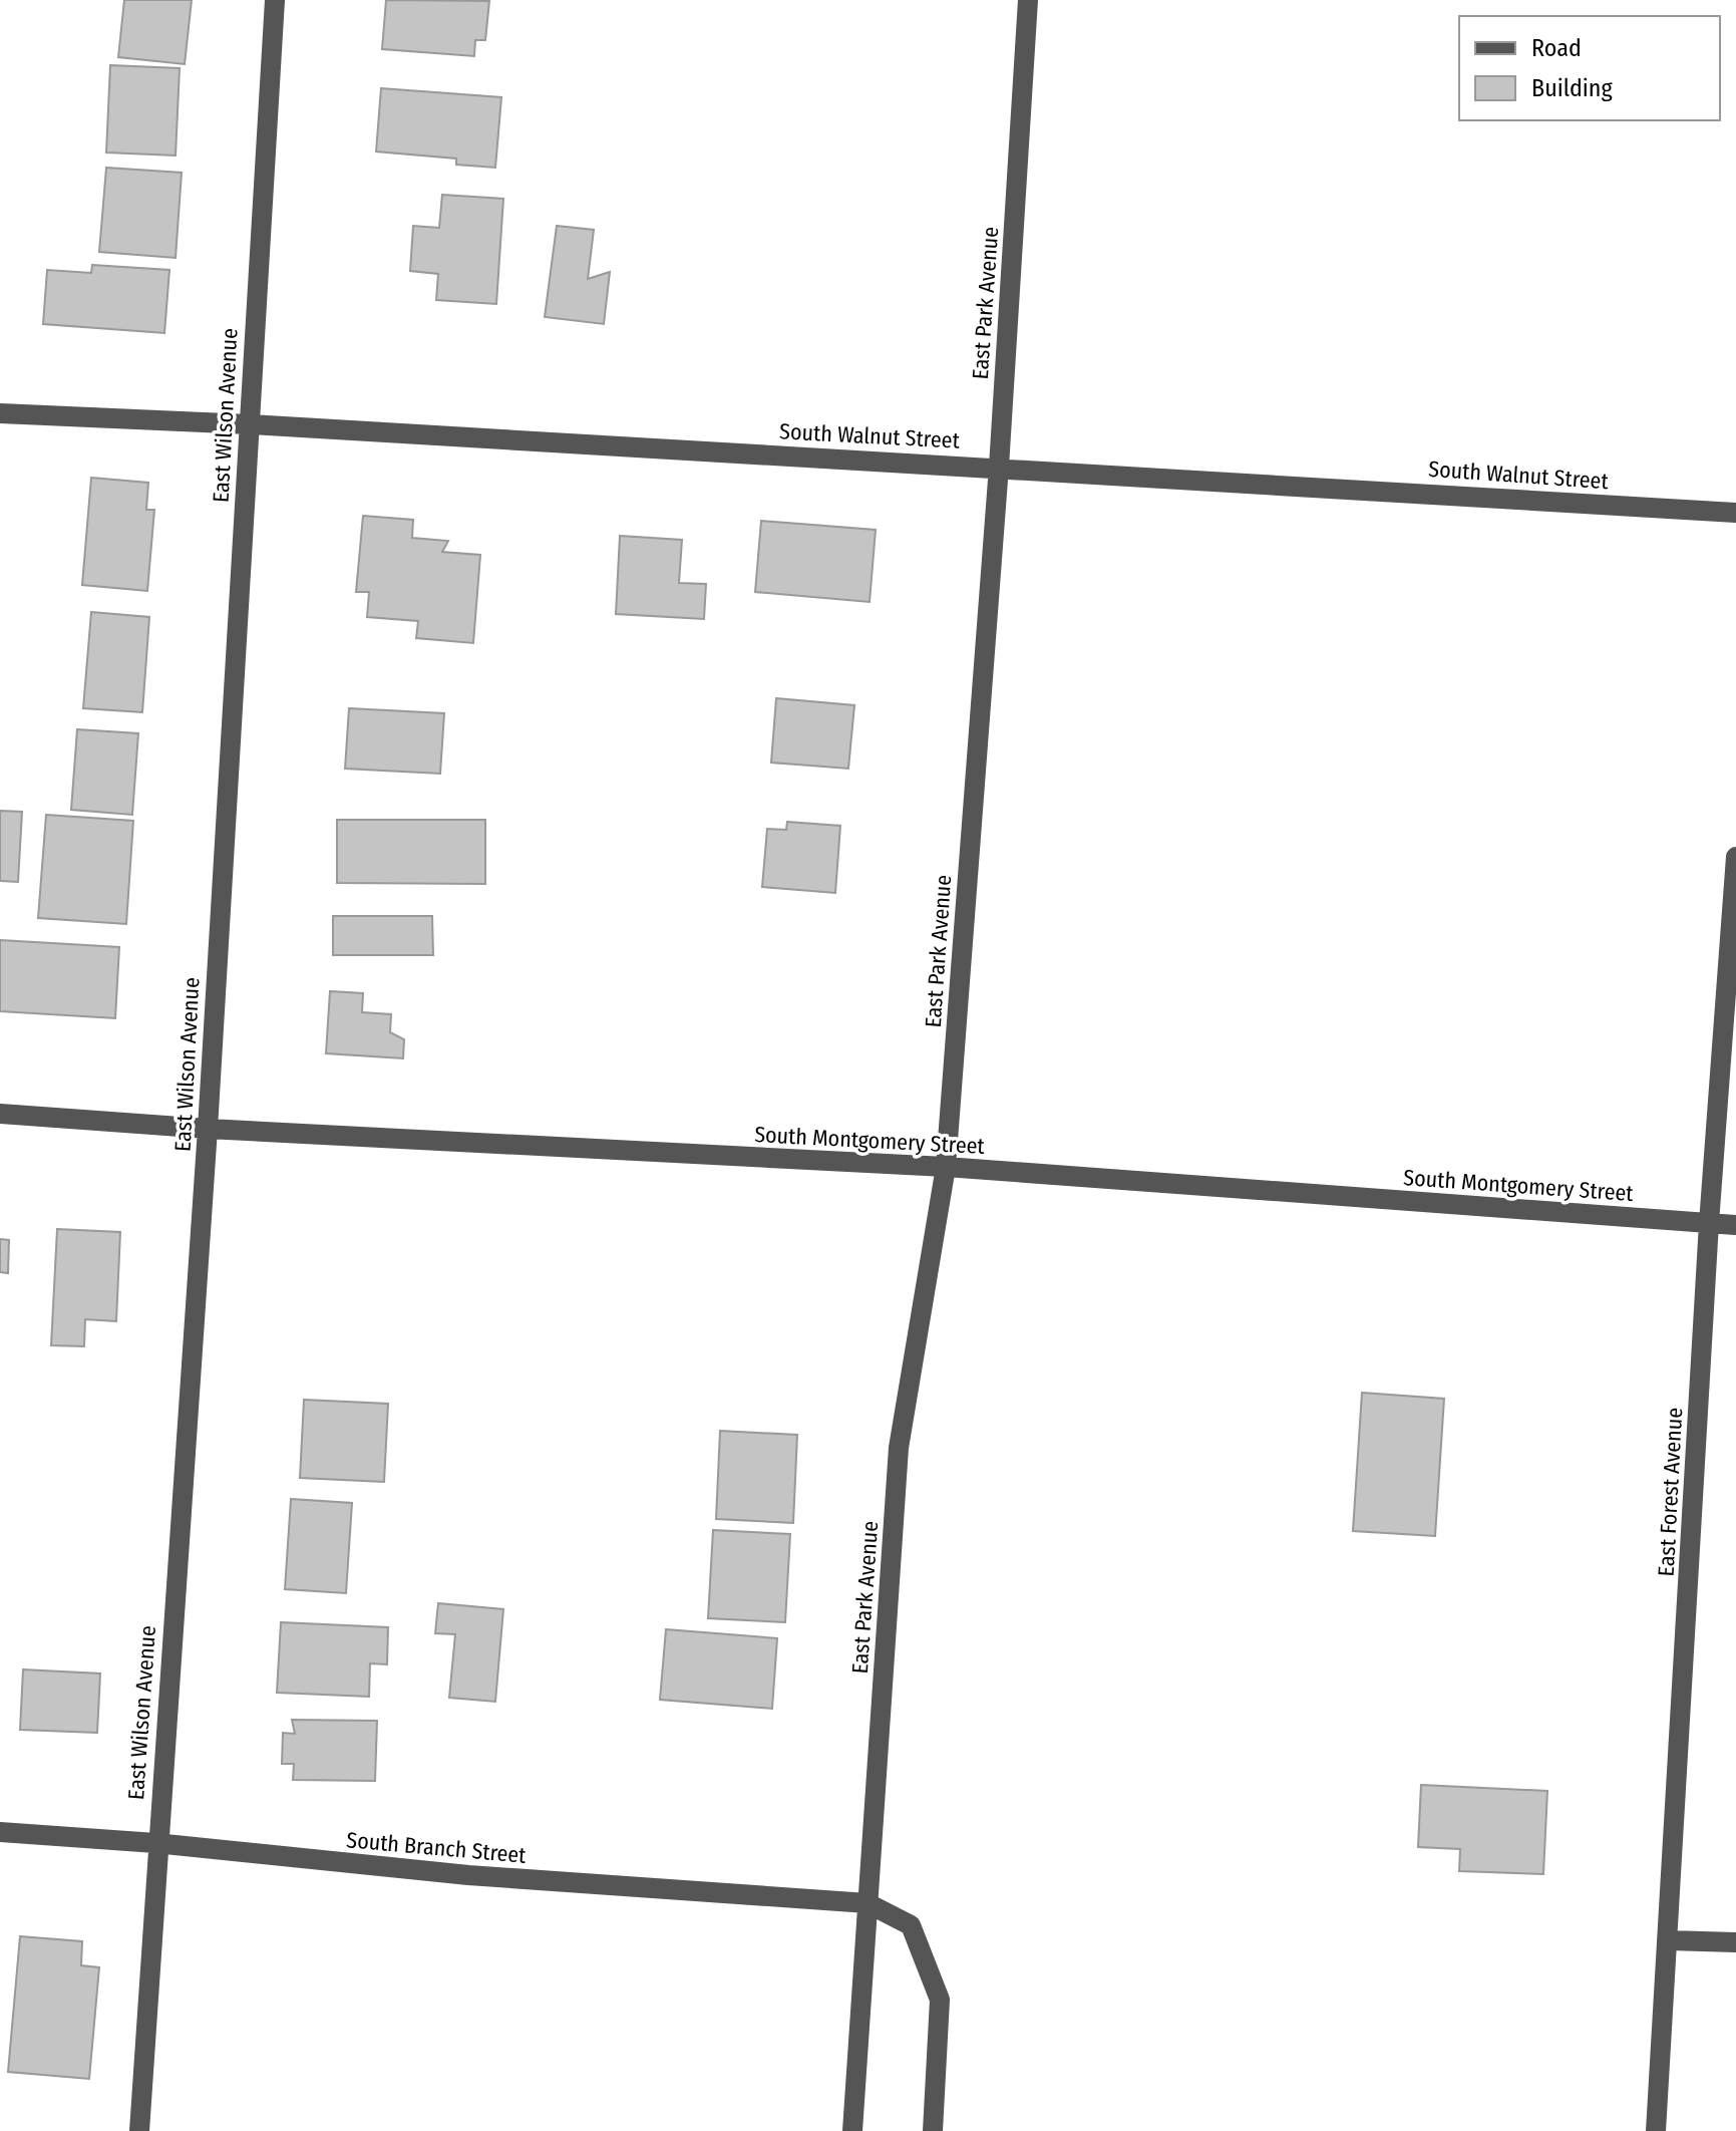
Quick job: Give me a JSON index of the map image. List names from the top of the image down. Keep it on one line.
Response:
{"streets":{"street":["East Park Avenue","East Wilson Avenue","South Walnut Street","South Montgomery Street","East Forest Avenue","South Branch Street"]},"crossings":[["East Park Avenue","South Walnut Street"],["East Park Avenue","South Montgomery Street"],["East Park Avenue","South Branch Street"],["East Wilson Avenue","South Walnut Street"],["East Wilson Avenue","South Montgomery Street"],["East Wilson Avenue","South Branch Street"],["South Montgomery Street","East Forest Avenue"]],"legend":["Road","Building"]}
